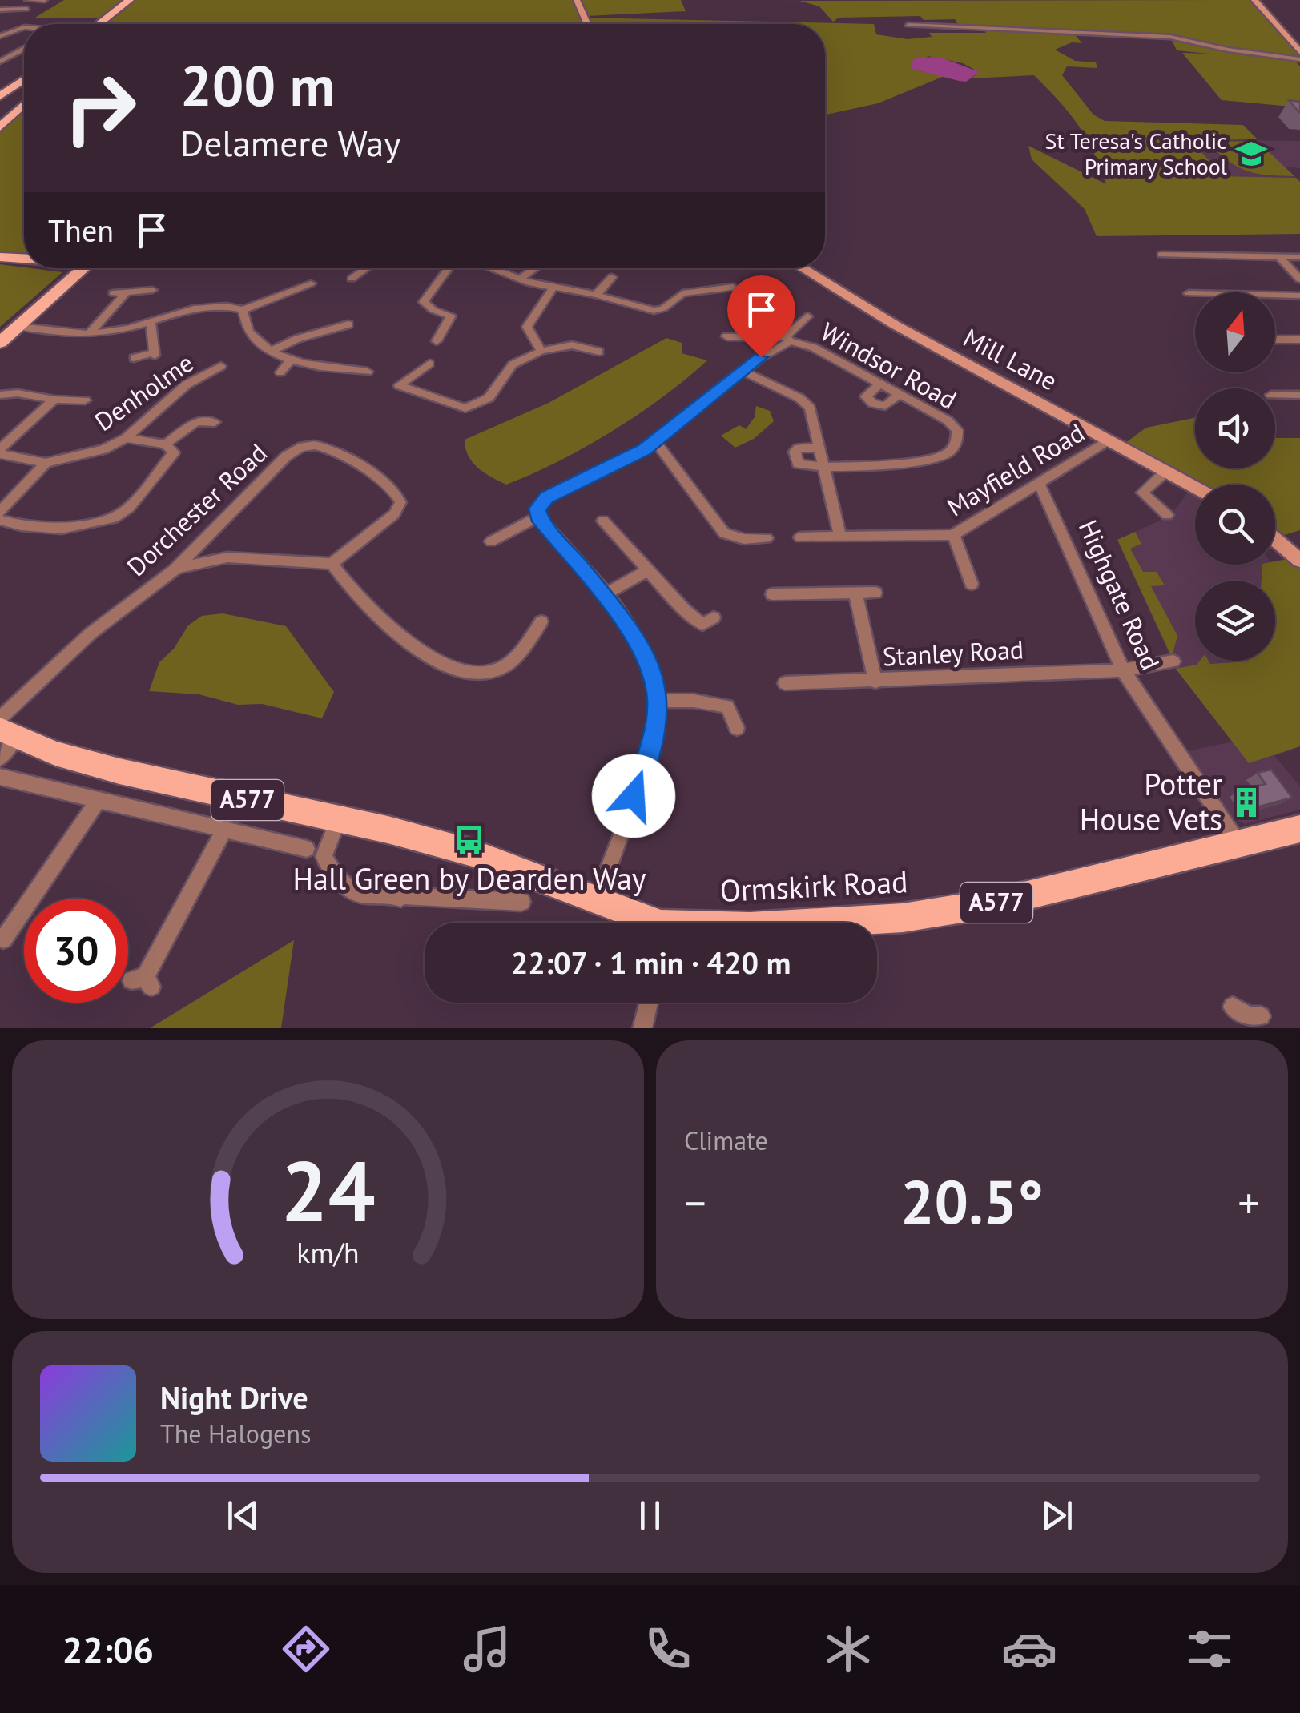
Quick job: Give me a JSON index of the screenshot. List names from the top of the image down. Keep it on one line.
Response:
{"streets":{"main road":["A577","Ormskirk Road"],"street":["Mill Lane","Windsor Road","Denholme","Mayfield Road","Dorchester Road","Highgate Road","Stanley Road"]},"crossings":[["Mill Lane","Mayfield Road"],["Mayfield Road","Highgate Road"],["Dorchester Road","Ormskirk Road"],["Highgate Road","Stanley Road"],["Highgate Road","Ormskirk Road"]],"places":{"school or university":["St Teresa's Catholic Primary School"],"building":["Potter House Vets"],"bus stop":["Hall Green by Dearden Way"]},"north":"top","page":{"turn":["200 m","Delamere Way"],"then":"Then","limit":"30","trip":"22:07 · 1 min · 420 m","tile":"Climate","heat":["−","20.5°","+"],"song":["Night Drive","The Halogens"],"tabs":"22:06","gauge":["24","km/h"]}}
